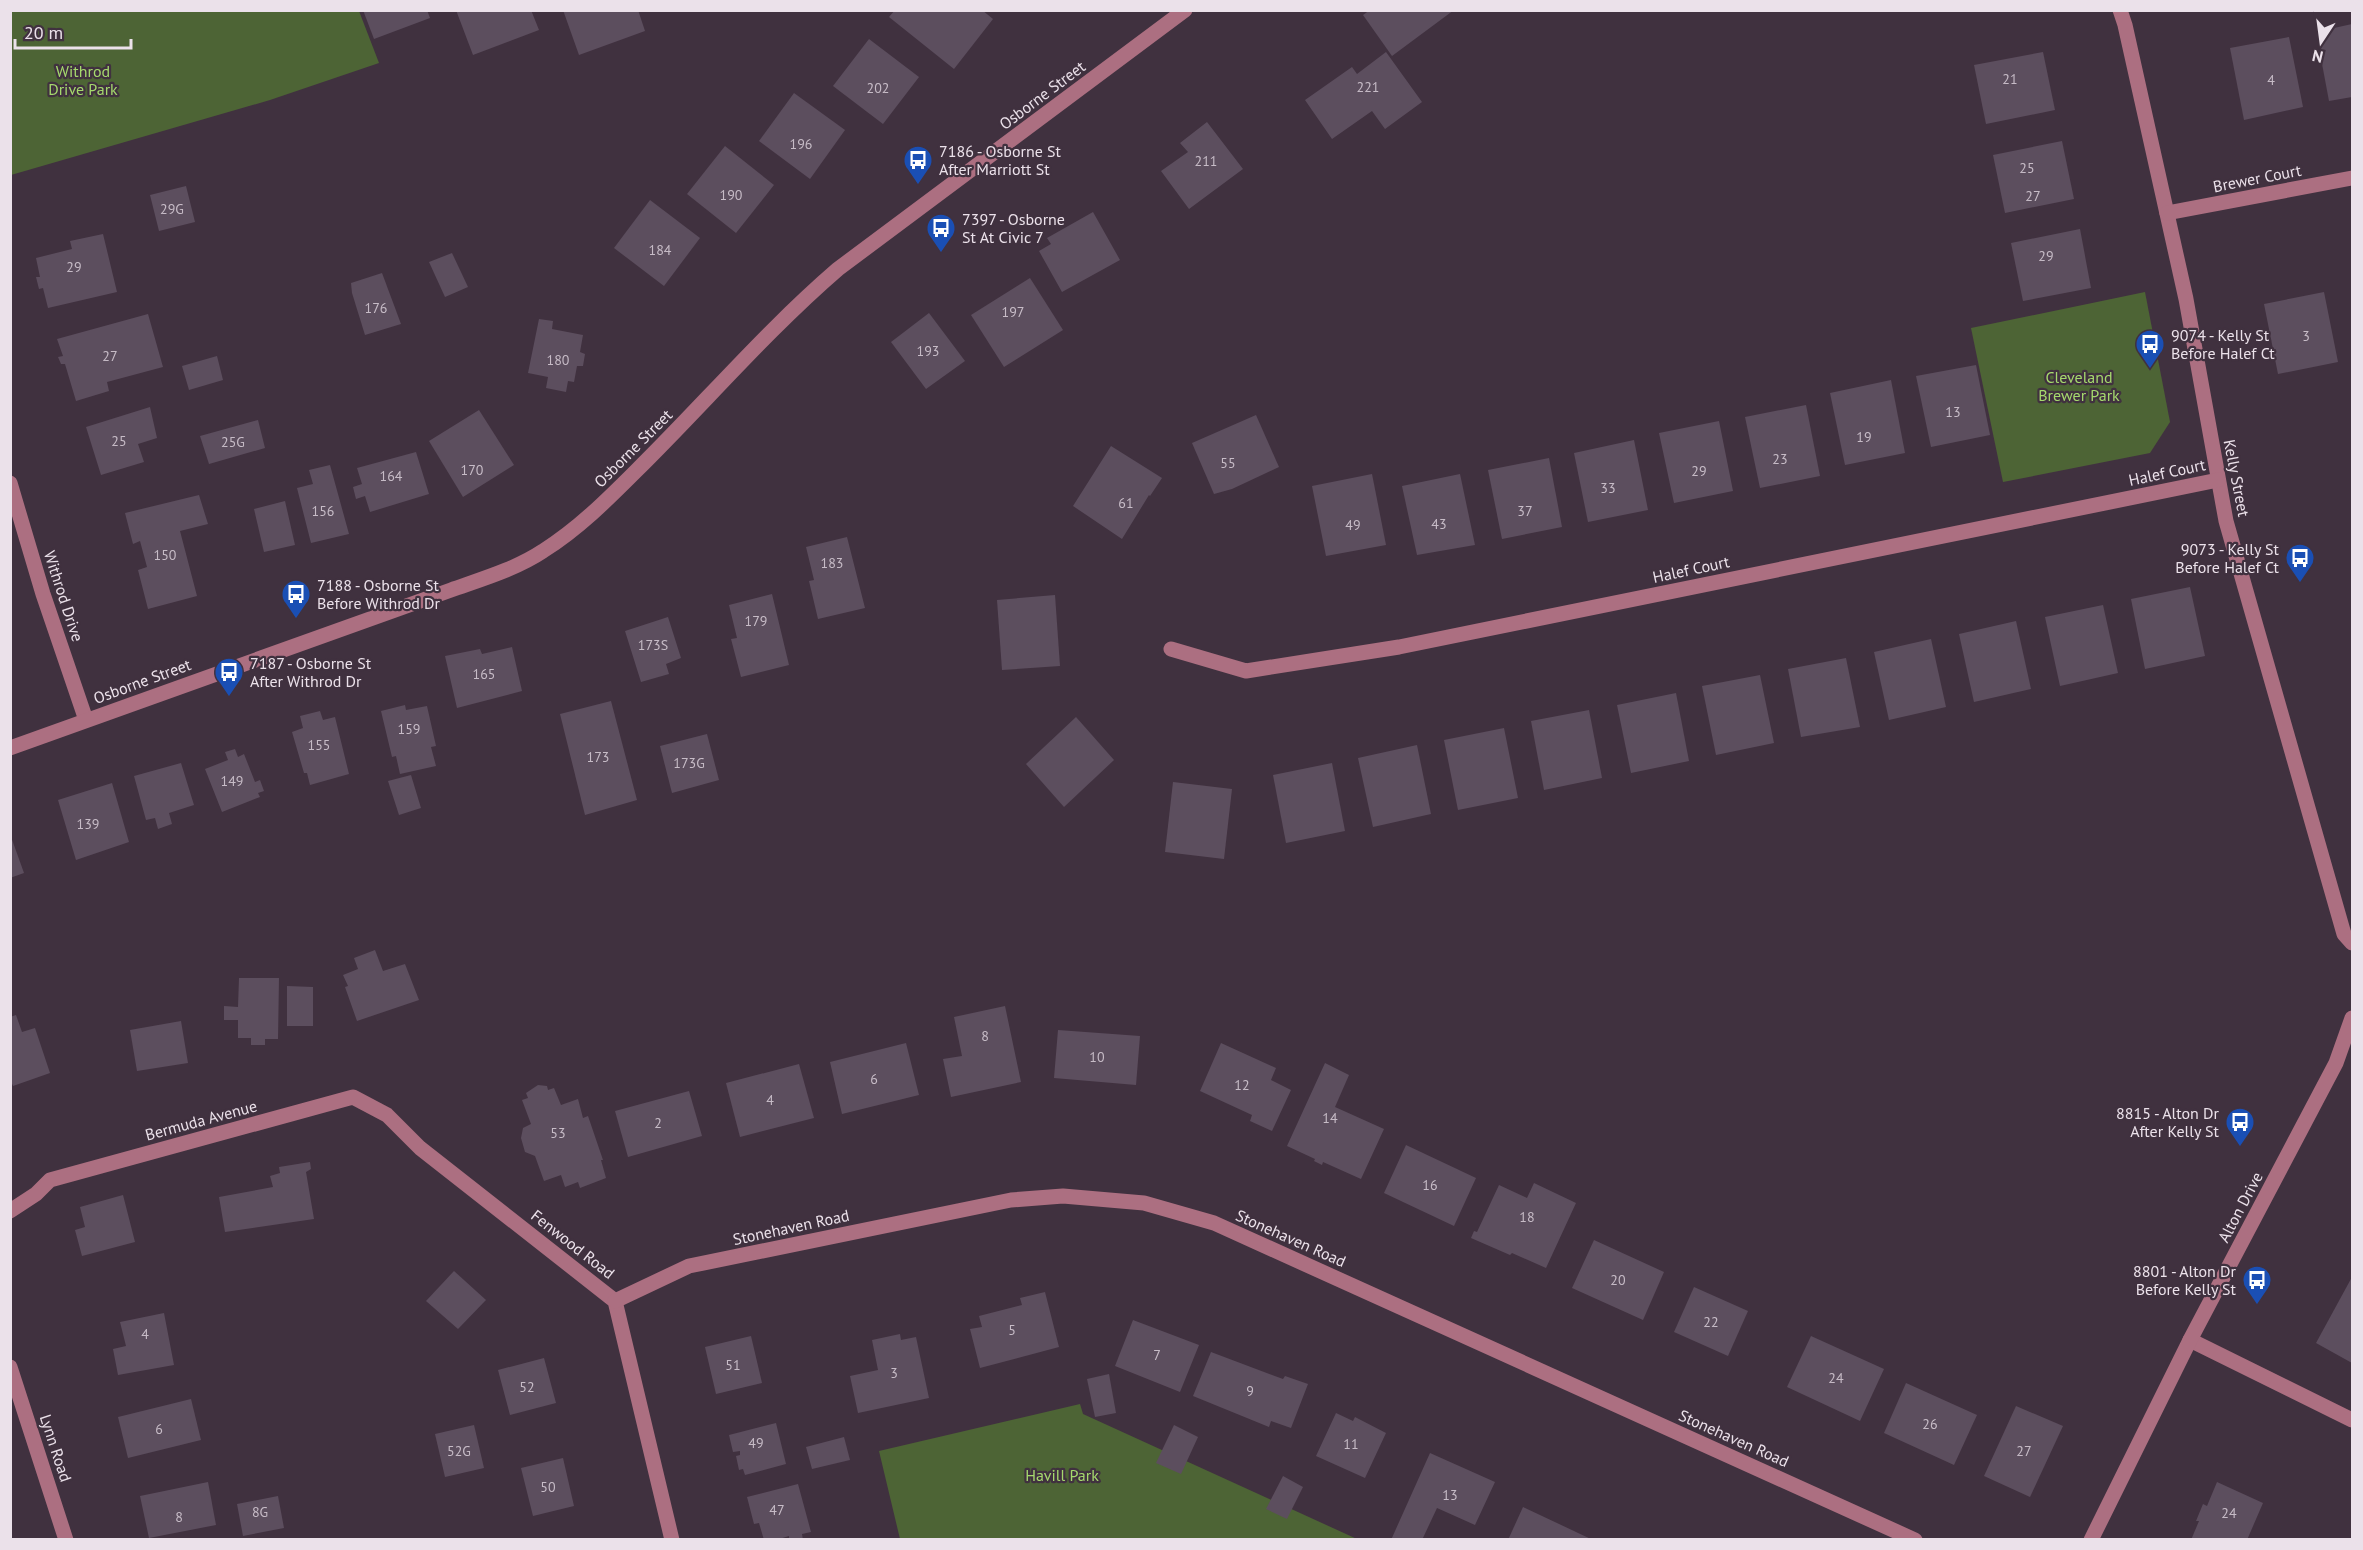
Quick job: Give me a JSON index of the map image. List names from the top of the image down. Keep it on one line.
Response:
{"streets":{"street":["Osborne Street","Brewer Court","Halef Court","Kelly Street","Withrod Drive","Bermuda Avenue","Alton Drive","Stonehaven Road","Fenwood Road","Lynn Road"]},"crossings":[["Osborne Street","Withrod Drive"],["Brewer Court","Kelly Street"],["Halef Court","Kelly Street"],["Bermuda Avenue","Fenwood Road"],["Stonehaven Road","Fenwood Road"]],"parks":["Withrod Drive Park","Cleveland Brewer Park","Havill Park"],"places":{"bus stop":["7186 - Osborne St After Marriott St","7397 - Osborne St At Civic 7","9074 - Kelly St Before Halef Ct","9073 - Kelly St Before Halef Ct","7188 - Osborne St Before Withrod Dr","7187 - Osborne St After Withrod Dr","8815 - Alton Dr After Kelly St","8801 - Alton Dr Before Kelly St"]},"house_numbers":["21","4","221","202","196","211","25","190","27","29G","184","29","29","176","197","3","193","27","180","13","19","25","25G","23","55","170","29","164","33","61","156","37","43","49","150","183","179","173S","165","159","155","173","173G","149","139","8","10","6","12","4","14","2","53","16","18","20","22","5","4","7","51","3","24","52","9","26","6","49","11","52G","27","50","13","47","8G","24","8"],"scale_bar":"20 m","north":"bottom"}
